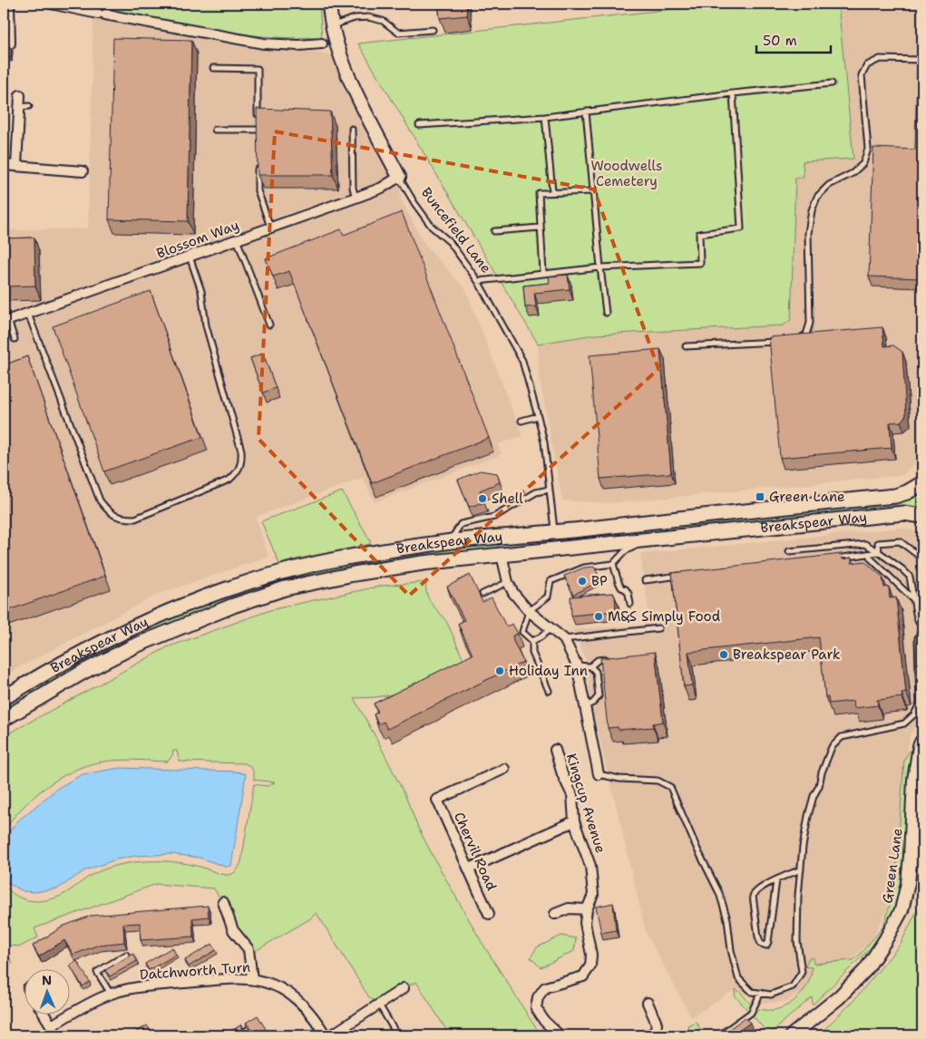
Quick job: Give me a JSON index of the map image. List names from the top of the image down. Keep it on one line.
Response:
{"streets":{"main road":["Breakspear Way"],"street":["Buncefield Lane","Blossom Way","Kingcup Avenue","Chervil Road","Green Lane","Datchworth Turn"]},"crossings":[["Buncefield Lane","Blossom Way"],["Buncefield Lane","Breakspear Way"]],"parks":["Woodwells Cemetery"],"places":{"transit":["Green Lane"],"other":["Shell","BP","M&S Simply Food","Breakspear Park","Holiday Inn"]},"scale_bar":"50 m","north":"top"}
